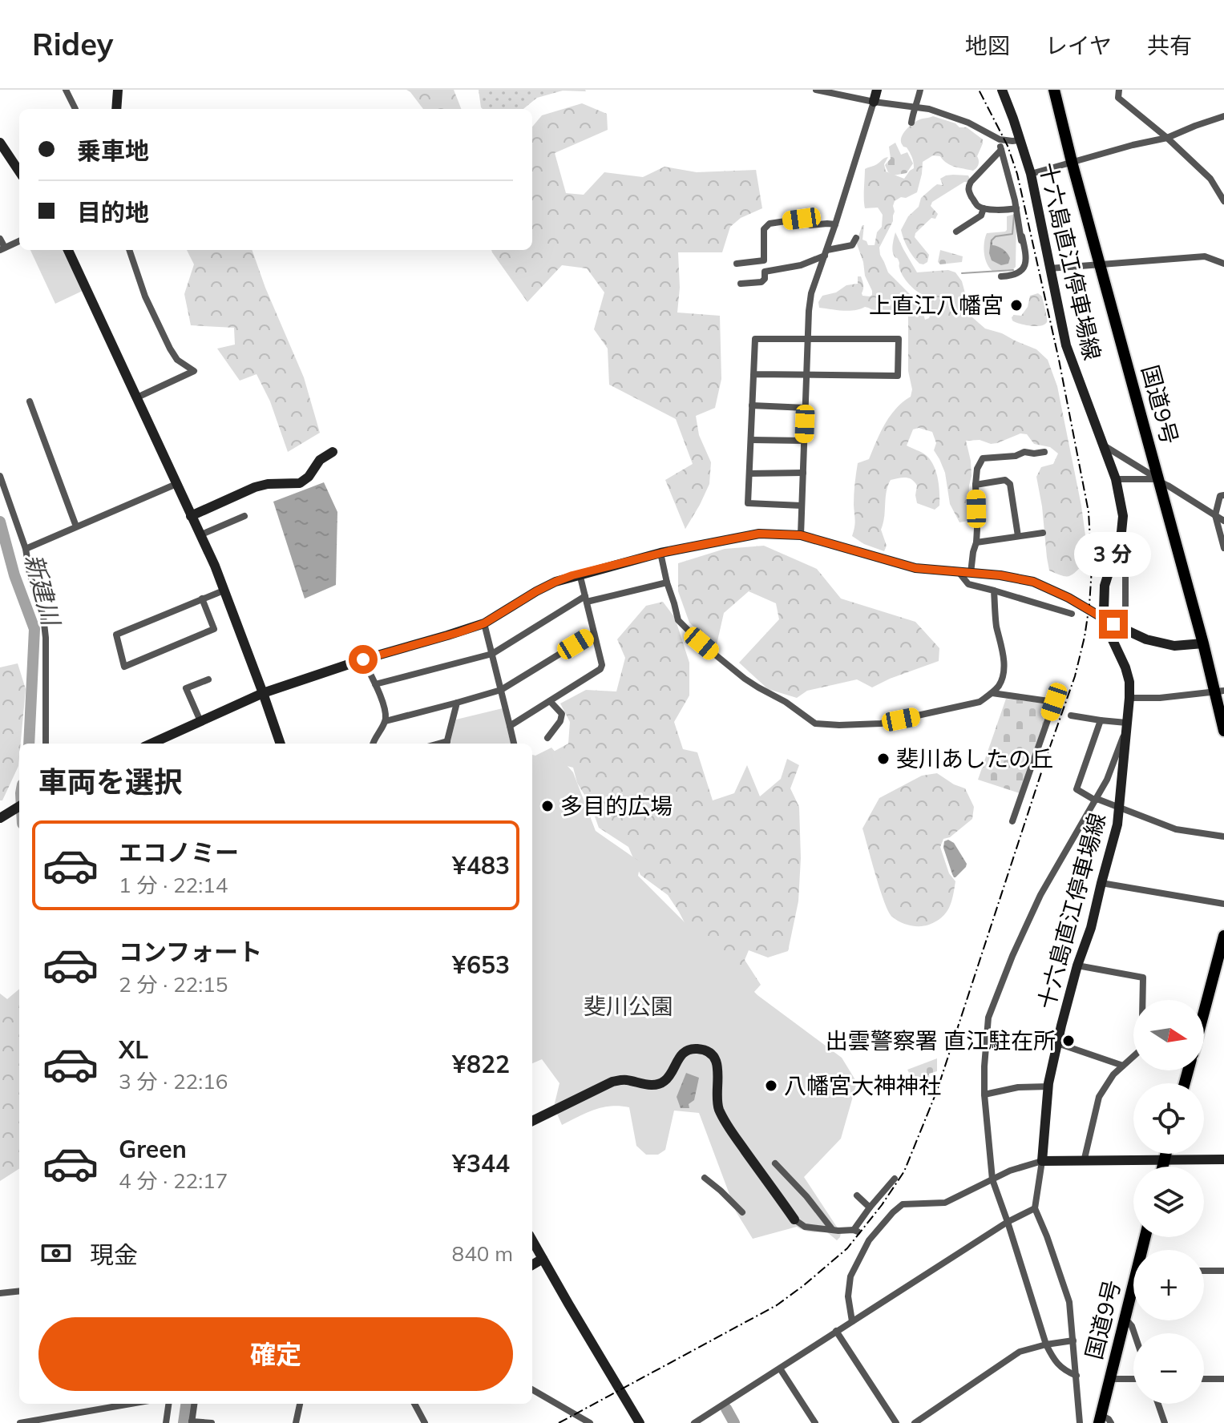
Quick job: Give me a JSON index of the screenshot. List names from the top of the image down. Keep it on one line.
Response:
{"streets":{"highway":["国道9号"],"street":["十六島直江停車場線"]},"water":["新建川"],"parks":["斐川公園"],"places":["上直江八幡宮","斐川あしたの丘","多目的広場","出雲警察署 直江駐在所","八幡宮大神神社"],"north":"right","page":{"header":"Ridey","nav":["地図","レイヤ","共有"],"banner":["乗車地","目的地"],"bubble":"3 分","heading":"車両を選択","list":[{"name":"エコノミー","note":"1 分 · 22:14","value":"¥483"},{"name":"コンフォート","note":"2 分 · 22:15","value":"¥653"},{"name":"XL","note":"3 分 · 22:16","value":"¥822"},{"name":"Green","note":"4 分 · 22:17","value":"¥344"}],"map_buttons":["+","−"],"pay":["現金","840 m"],"buttons":"確定"}}
